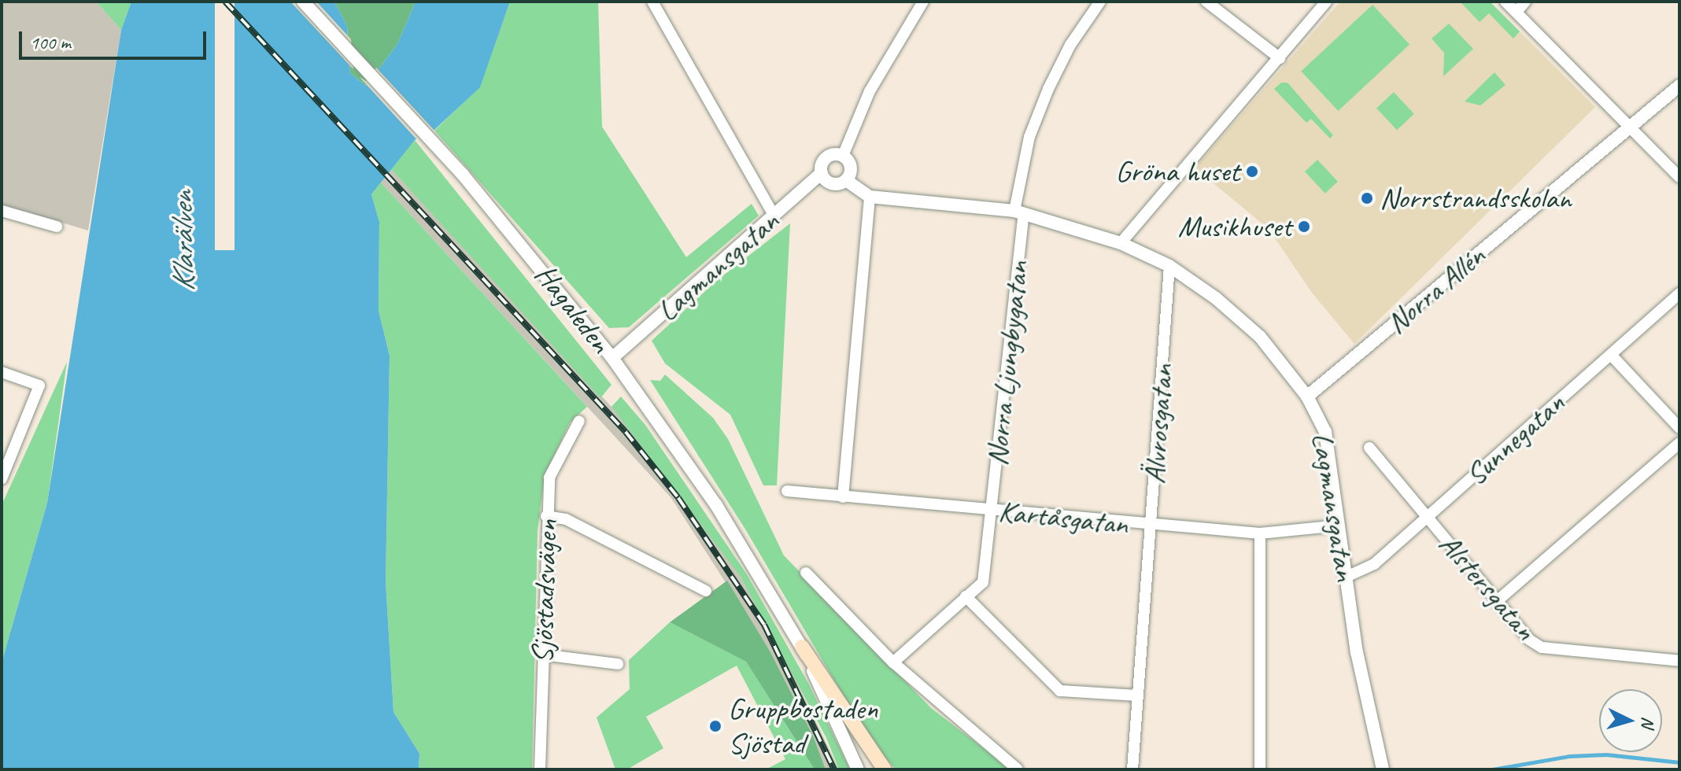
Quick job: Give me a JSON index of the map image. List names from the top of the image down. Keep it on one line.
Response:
{"streets":{"street":["Lagmansgatan","Norra Allén","Hagaleden","Norra Ljungbygatan","Älvrosgatan","Sunnegatan","Kartåsgatan","Alstersgatan","Sjöstadsvägen"]},"crossings":[["Lagmansgatan","Norra Allén"],["Lagmansgatan","Hagaleden"],["Lagmansgatan","Norra Ljungbygatan"],["Lagmansgatan","Älvrosgatan"],["Lagmansgatan","Sunnegatan"],["Lagmansgatan","Kartåsgatan"],["Norra Ljungbygatan","Kartåsgatan"],["Älvrosgatan","Kartåsgatan"],["Sunnegatan","Alstersgatan"]],"water":["Klarälven"],"places":["Gröna huset","Norrstrandsskolan","Musikhuset","Gruppbostaden Sjöstad"],"scale_bar":"100 m","north":"right"}
